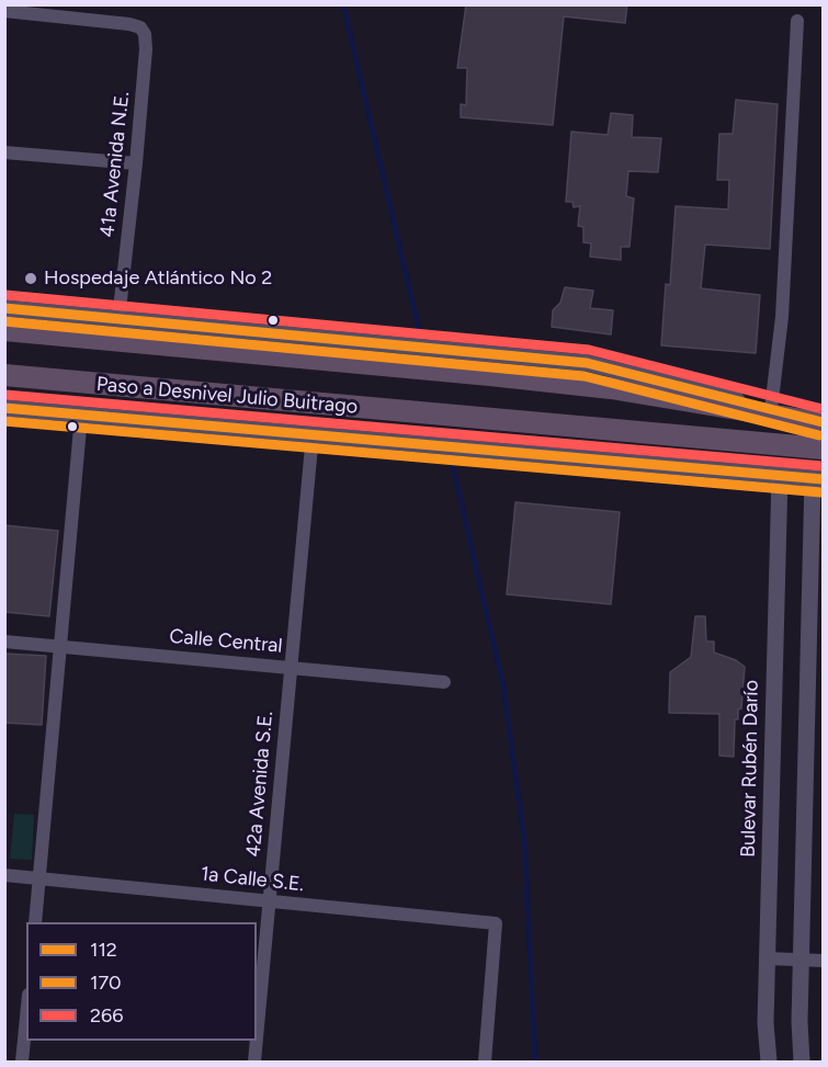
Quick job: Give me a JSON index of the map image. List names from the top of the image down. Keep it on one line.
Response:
{"streets":{"highway":["Paso a Desnivel Julio Buitrago"],"street":["41a Avenida N.E.","Calle Central","Bulevar Rubén Darío","42a Avenida S.E.","1a Calle S.E."]},"crossings":[["Calle Central","42a Avenida S.E."],["42a Avenida S.E.","1a Calle S.E."]],"places":["Hospedaje Atlántico No 2"],"lines":["transit line 266","transit line 112","transit line 170"],"legend":["112","170","266"]}
